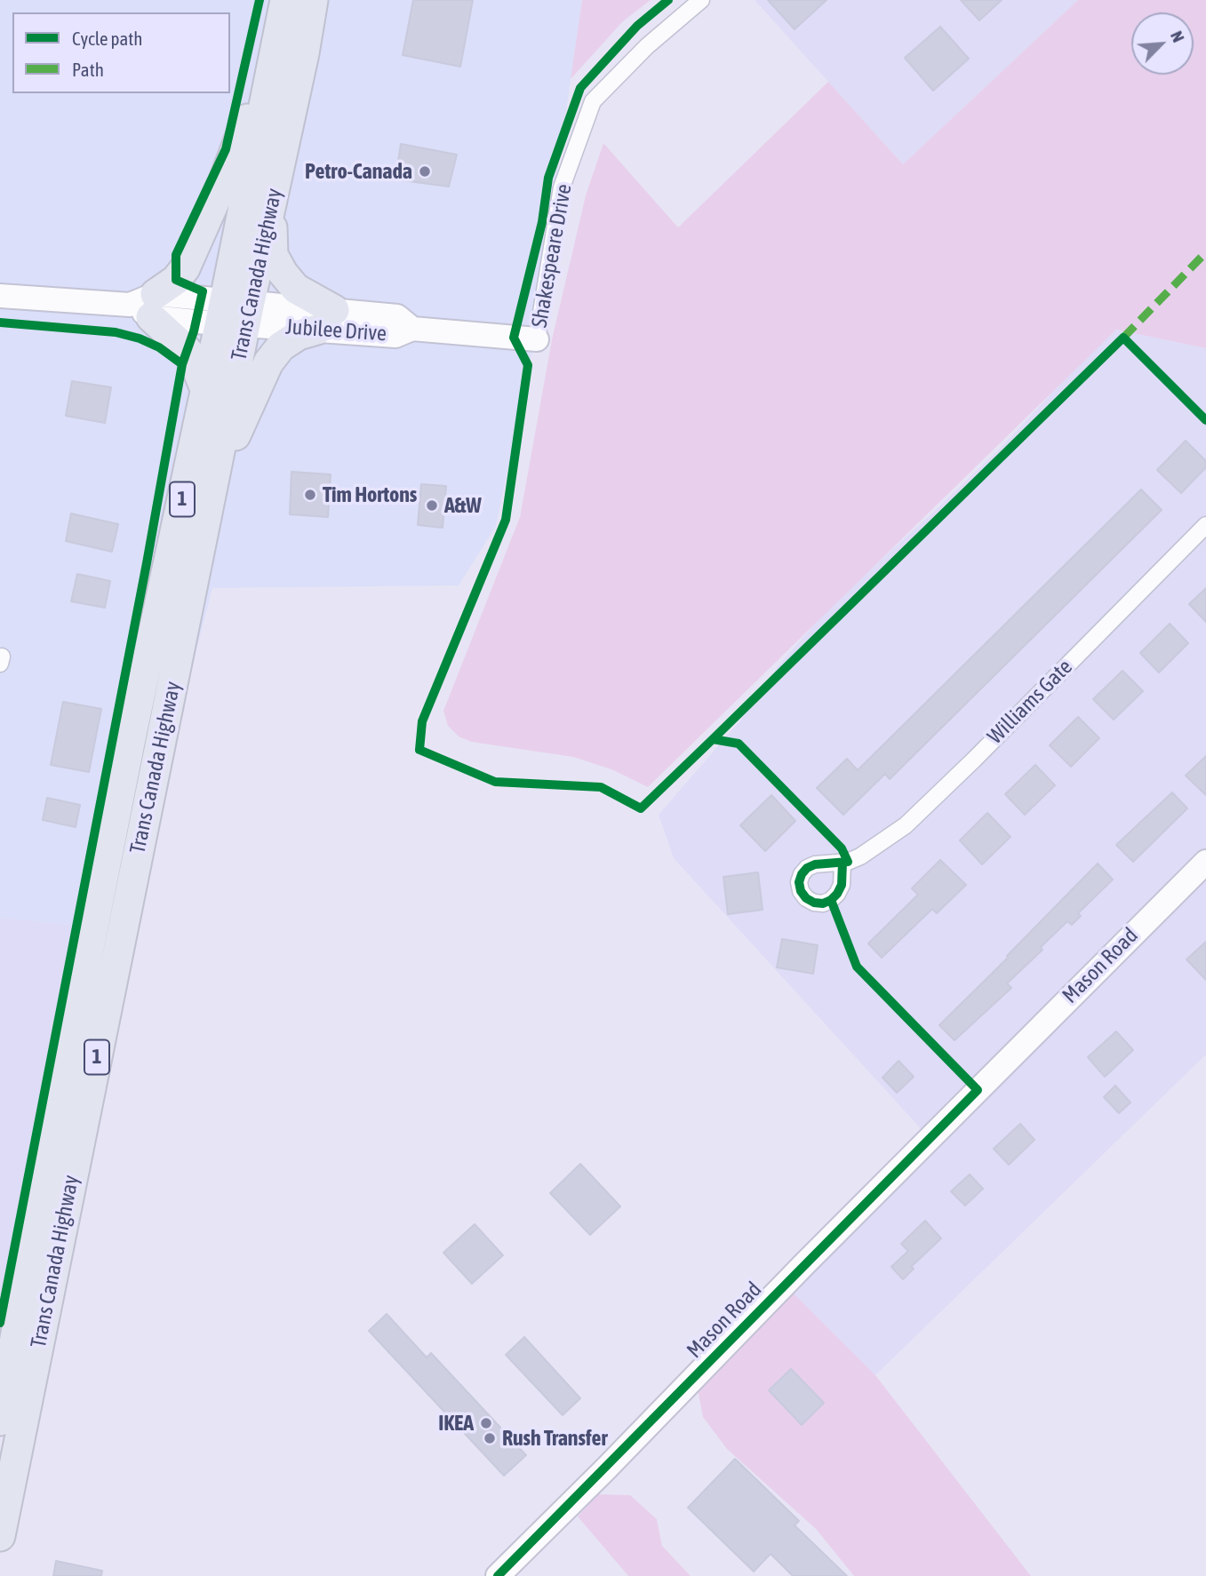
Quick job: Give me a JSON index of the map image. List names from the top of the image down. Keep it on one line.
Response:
{"streets":{"highway":["Trans Canada Highway","1"],"street":["Shakespeare Drive","Jubilee Drive","Williams Gate","Mason Road"]},"crossings":[["Shakespeare Drive","Jubilee Drive"],["Trans Canada Highway","Jubilee Drive"]],"places":["Petro-Canada","Tim Hortons","A&W","IKEA","Rush Transfer"],"legend":["Cycle path","Path"],"north":"top right"}
